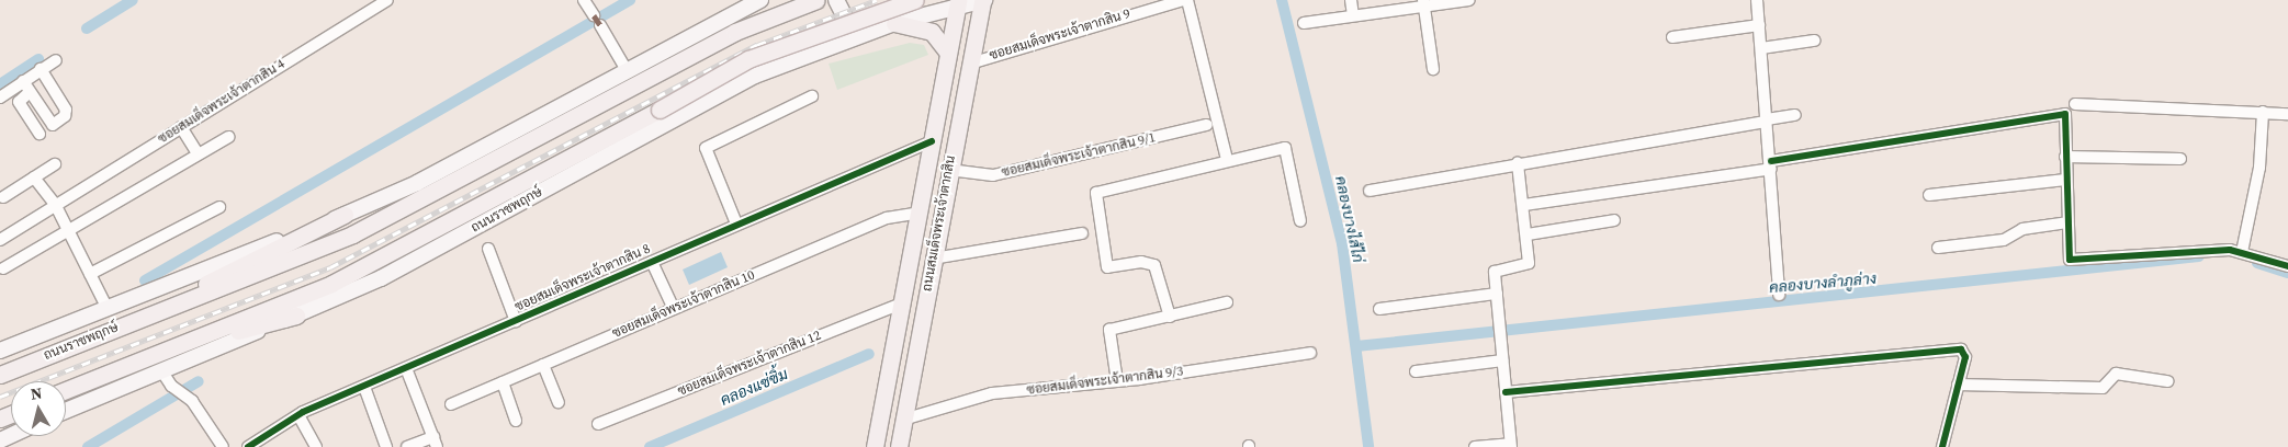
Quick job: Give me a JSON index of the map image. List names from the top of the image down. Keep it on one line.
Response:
{"streets":{"main road":["ถนนราชพฤกษ์","ถนนสมเด็จพระเจ้าตากสิน"],"street":["ซอยสมเด็จพระเจ้าตากสิน 9","ซอยสมเด็จพระเจ้าตากสิน 4","ซอยสมเด็จพระเจ้าตากสิน 9/1","ซอยสมเด็จพระเจ้าตากสิน 8","ซอยสมเด็จพระเจ้าตากสิน 10","ซอยสมเด็จพระเจ้าตากสิน 12","ซอยสมเด็จพระเจ้าตากสิน 9/3"]},"crossings":[["ซอยสมเด็จพระเจ้าตากสิน 9","ถนนสมเด็จพระเจ้าตากสิน"],["ซอยสมเด็จพระเจ้าตากสิน 9/1","ถนนสมเด็จพระเจ้าตากสิน"],["ถนนราชพฤกษ์","ถนนสมเด็จพระเจ้าตากสิน"],["ถนนสมเด็จพระเจ้าตากสิน","ซอยสมเด็จพระเจ้าตากสิน 8"],["ถนนสมเด็จพระเจ้าตากสิน","ซอยสมเด็จพระเจ้าตากสิน 10"],["ถนนสมเด็จพระเจ้าตากสิน","ซอยสมเด็จพระเจ้าตากสิน 12"],["ถนนสมเด็จพระเจ้าตากสิน","ซอยสมเด็จพระเจ้าตากสิน 9/3"]],"water":["คลองบางไส้ไก่","คลองบางลำภูล่าง","คลองแซ่ซิ้ม"],"north":"top"}
